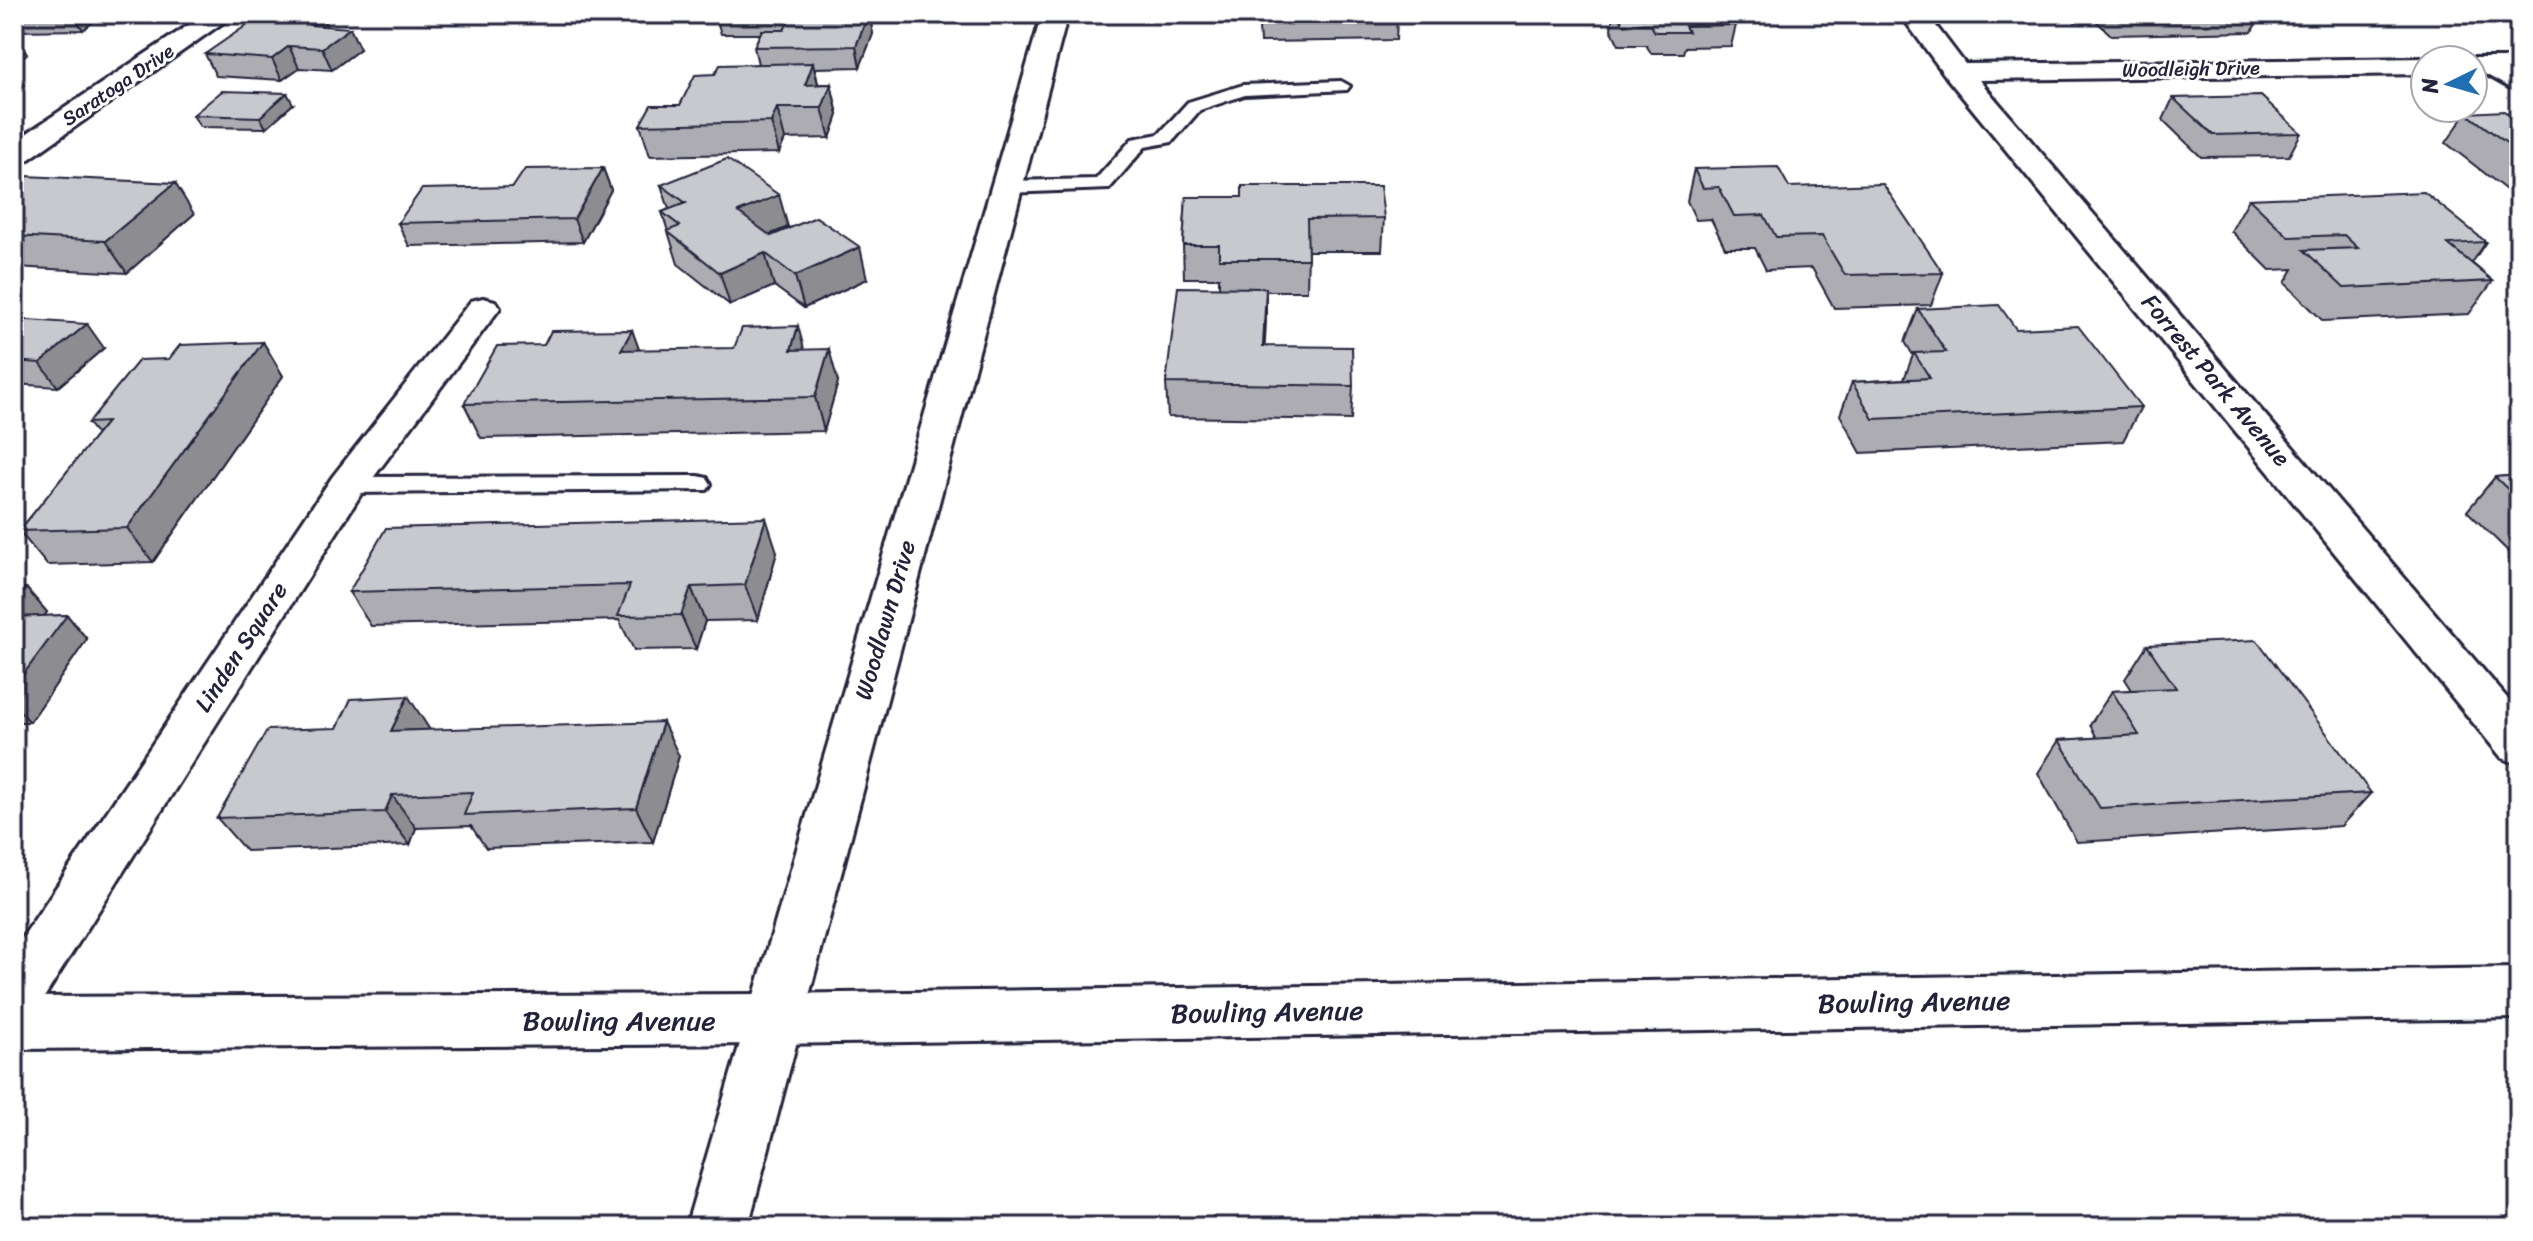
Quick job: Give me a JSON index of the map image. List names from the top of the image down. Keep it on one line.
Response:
{"streets":{"street":["Woodleigh Drive","Saratoga Drive","Forrest Park Avenue","Woodlawn Drive","Linden Square","Bowling Avenue"]},"crossings":[["Woodleigh Drive","Forrest Park Avenue"],["Woodlawn Drive","Bowling Avenue"]],"north":"left"}
